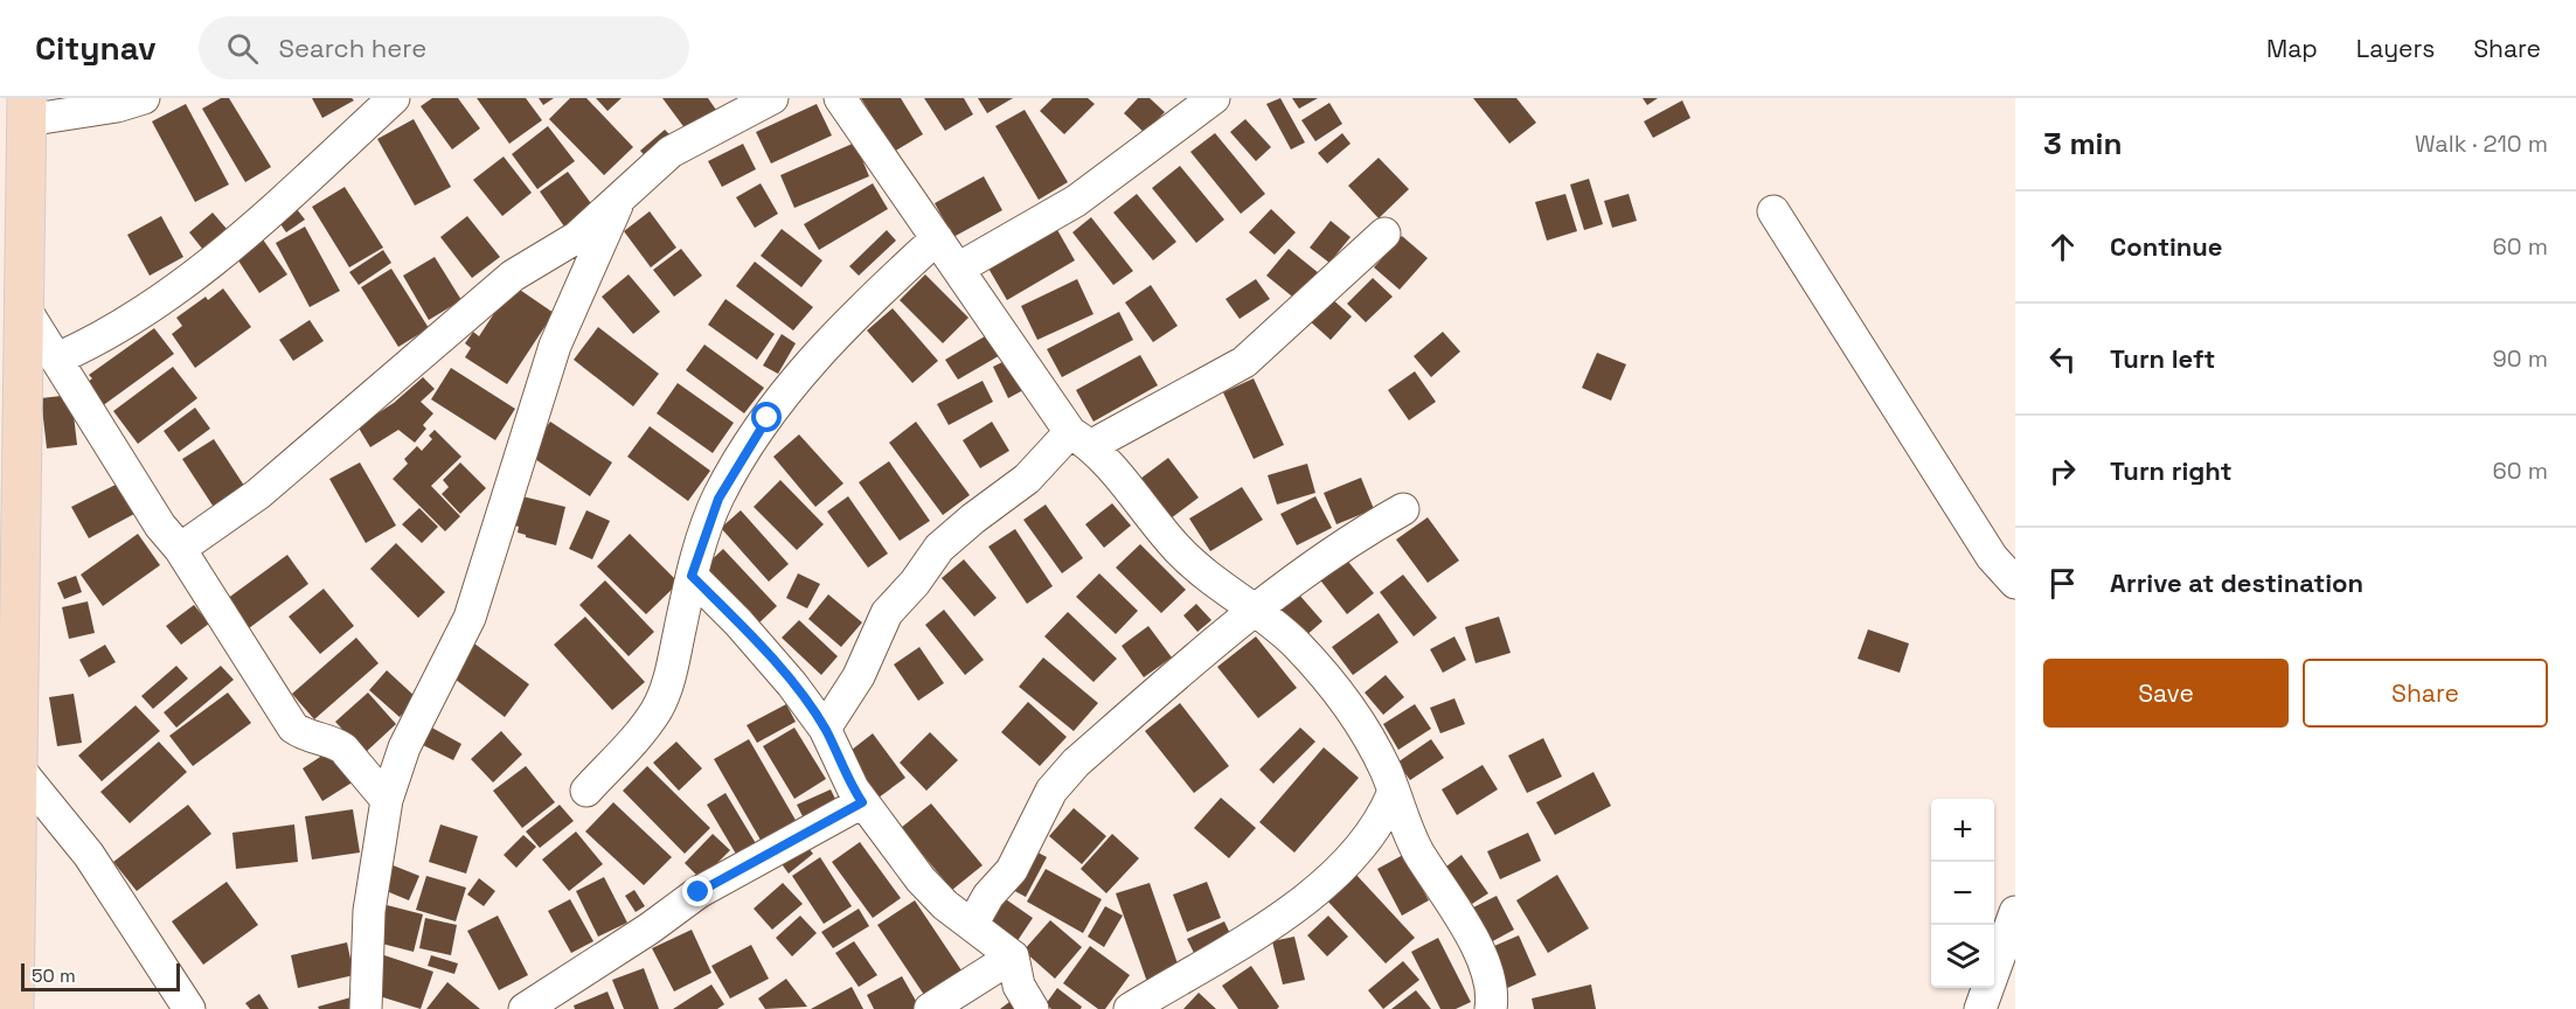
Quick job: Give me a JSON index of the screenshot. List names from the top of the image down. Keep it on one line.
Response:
{"scale_bar":"50 m","page":{"header":"Citynav","search":"Search here","nav":["Map","Layers","Share"],"heading":["3 min","Walk · 210 m"],"list":[["Continue","60 m"],["Turn left","90 m"],["Turn right","60 m"],"Arrive at destination"],"buttons":["Save","Share"],"map_buttons":["+","−"],"scale":"50 m"}}
